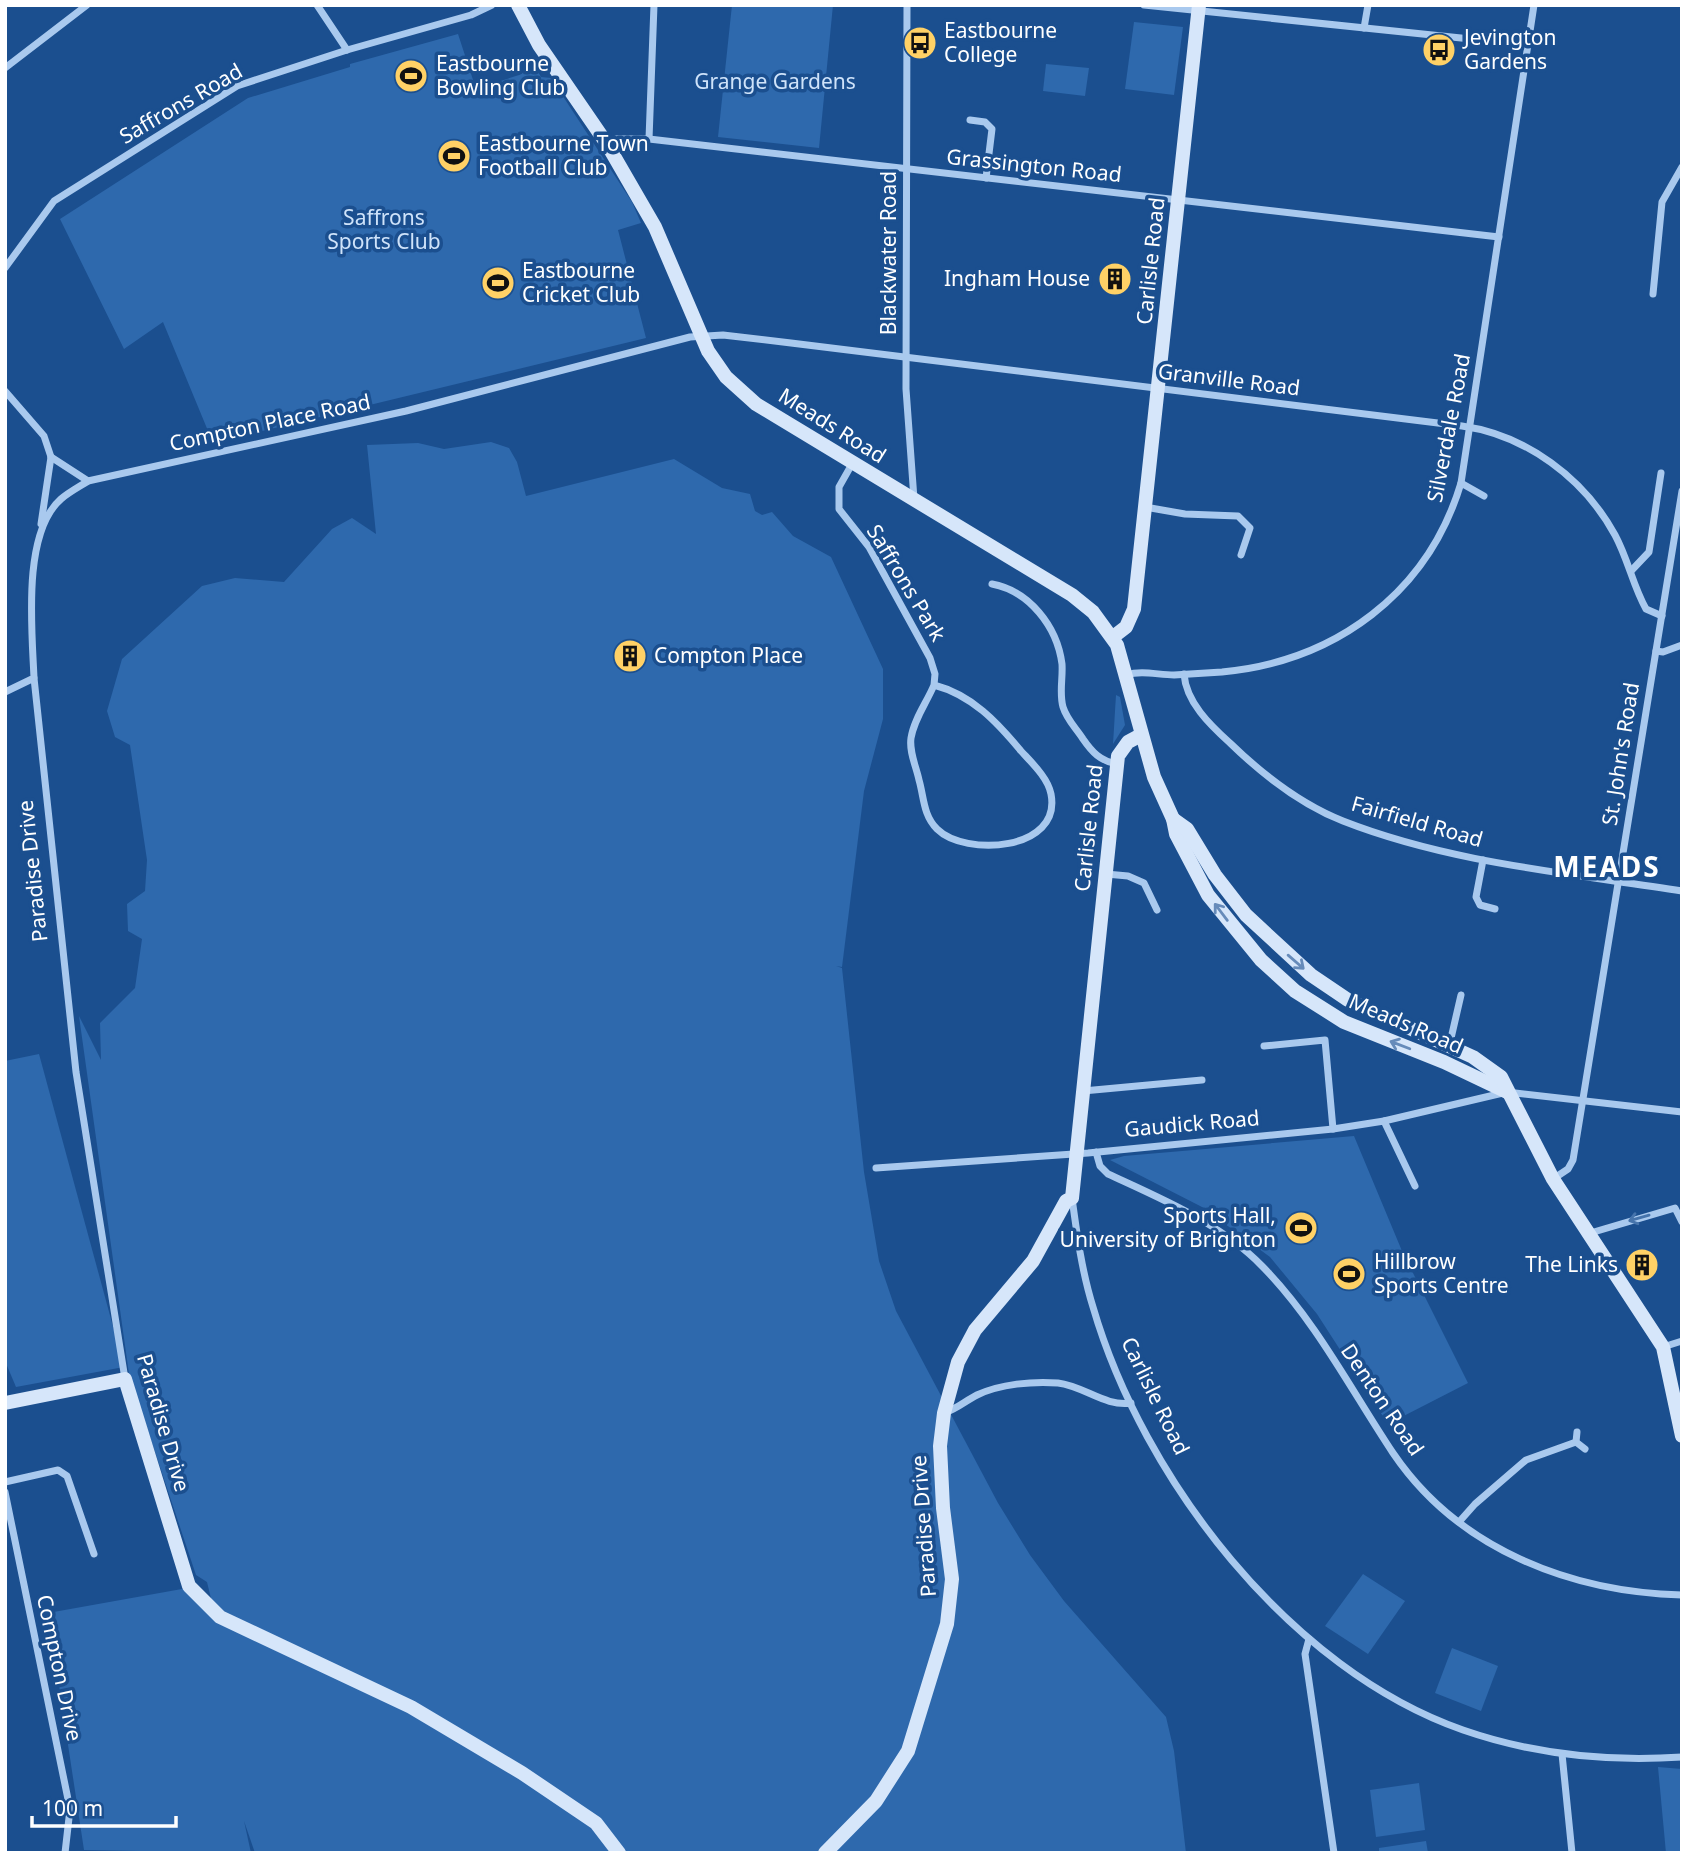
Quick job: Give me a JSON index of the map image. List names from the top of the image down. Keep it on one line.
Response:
{"streets":{"street":["Saffrons Road","Grassington Road","Blackwater Road","Carlisle Road","Granville Road","Compton Place Road","Meads Road","Silverdale Road","Saffrons Park","St. John's Road","Fairfield Road","Paradise Drive","Gaudick Road","Denton Road","Compton Drive"]},"crossings":[["Grassington Road","Blackwater Road"],["Grassington Road","Carlisle Road"],["Grassington Road","Meads Road"],["Grassington Road","Silverdale Road"],["Blackwater Road","Granville Road"],["Blackwater Road","Meads Road"],["Carlisle Road","Granville Road"],["Carlisle Road","Meads Road"],["Carlisle Road","Paradise Drive"],["Carlisle Road","Gaudick Road"],["Granville Road","Compton Place Road"],["Granville Road","Meads Road"],["Granville Road","Silverdale Road"],["Granville Road","St. John's Road"],["Compton Place Road","Meads Road"],["Compton Place Road","Paradise Drive"],["Meads Road","Silverdale Road"],["Meads Road","Saffrons Park"],["Meads Road","St. John's Road"],["Meads Road","Gaudick Road"],["Silverdale Road","Fairfield Road"],["St. John's Road","Fairfield Road"],["St. John's Road","Gaudick Road"],["Gaudick Road","Denton Road"]],"districts":["MEADS"],"parks":["Grange Gardens","Saffrons Sports Club"],"places":{"bus stop":["Eastbourne College","Jevington Gardens"],"sports":["Eastbourne Bowling Club","Eastbourne Town Football Club","Eastbourne Cricket Club","Sports Hall, University of Brighton","Hillbrow Sports Centre"],"building":["Ingham House","Compton Place","The Links"]},"scale_bar":"100 m"}
